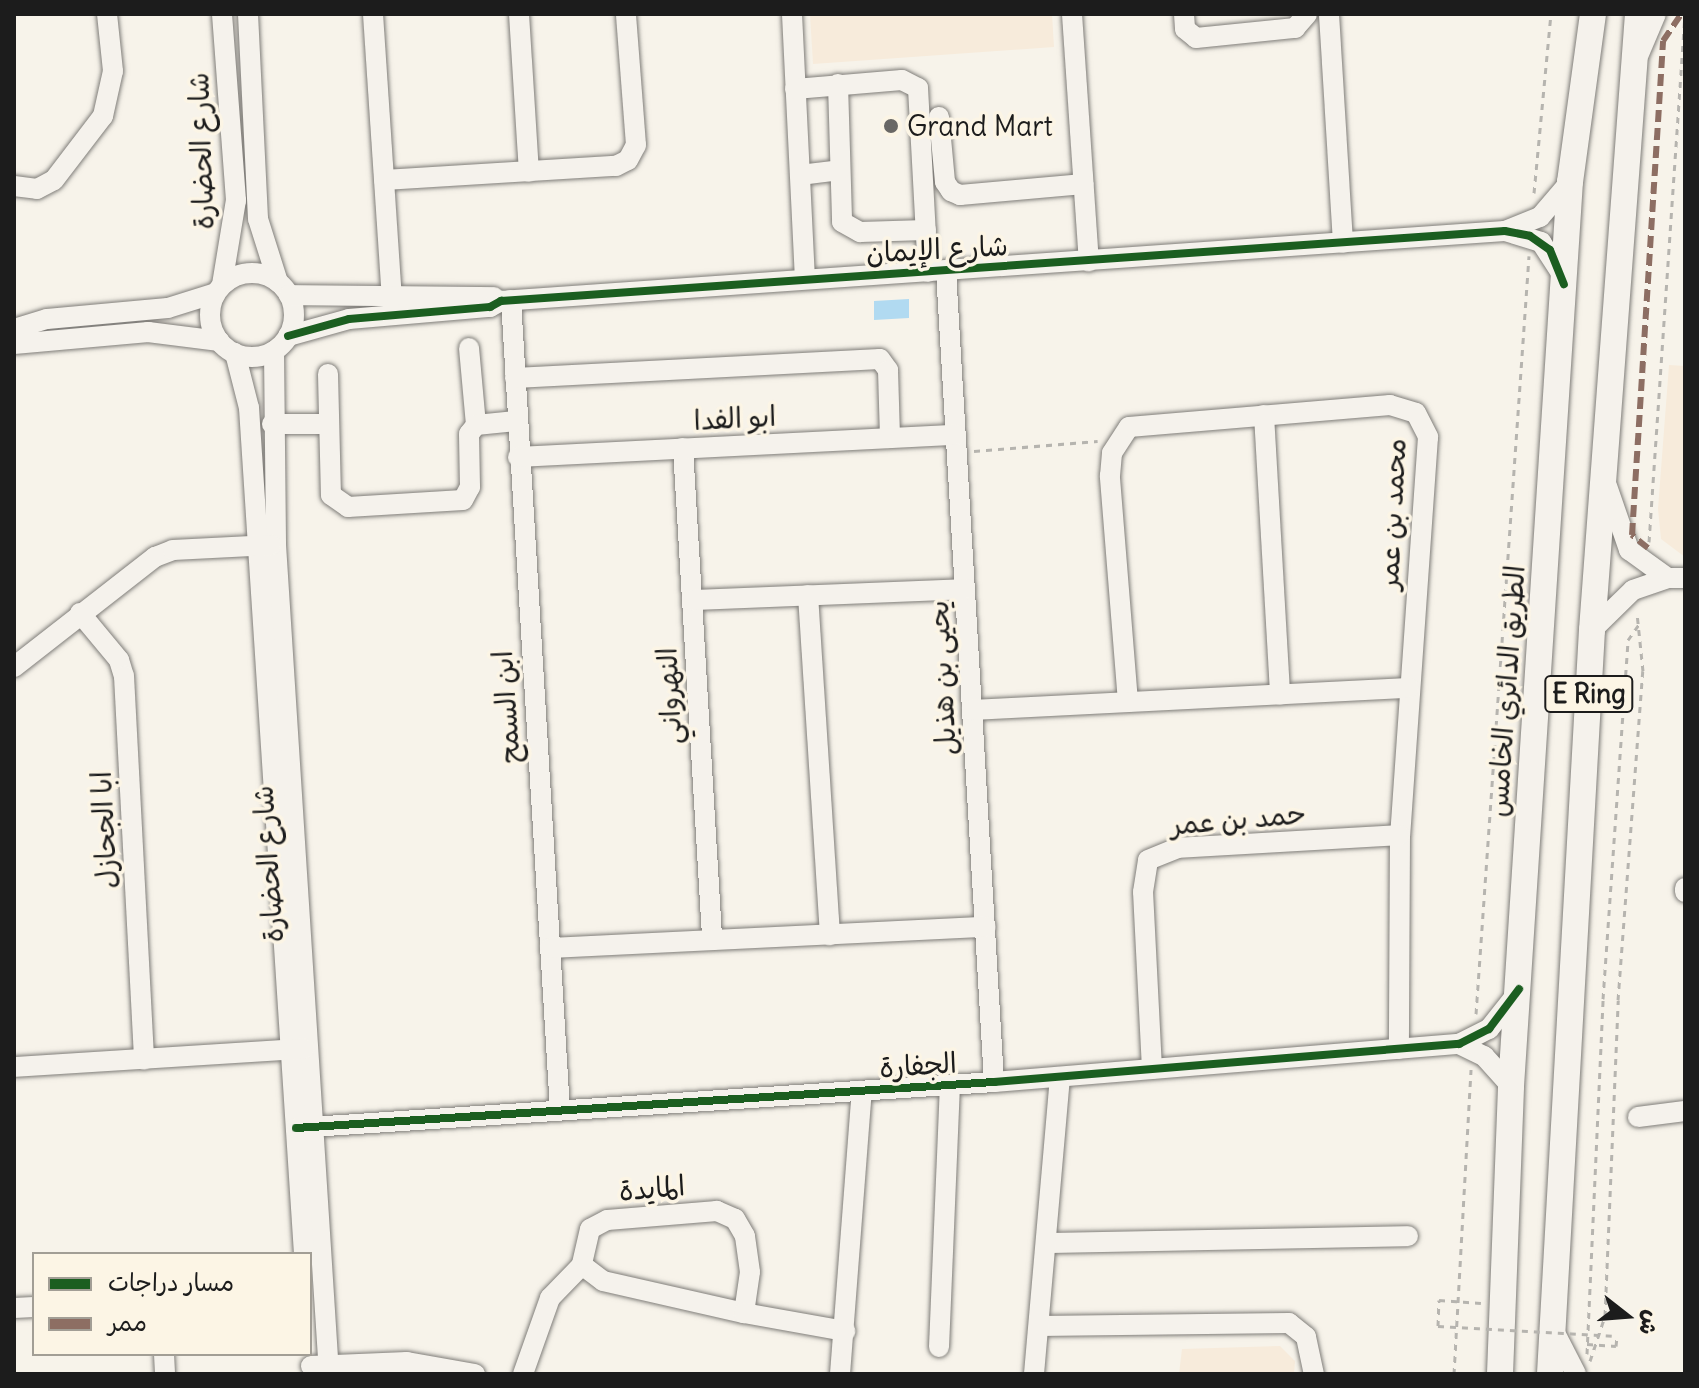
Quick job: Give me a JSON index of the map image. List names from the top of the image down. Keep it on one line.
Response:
{"streets":{"main road":["الطريق الدائري الخامس","E Ring"],"street":["شارع الحضارة","شارع الإيمان","ابو الفدا","محمد بن عمر","يحيى بن هذيل","النهرواني","ابن السمح","حمد بن عمر","ابا الجحازل","الجفارة","المايدة"]},"crossings":[["شارع الحضارة","شارع الإيمان"],["شارع الحضارة","الجفارة"],["شارع الإيمان","يحيى بن هذيل"],["شارع الإيمان","الطريق الدائري الخامس"],["شارع الإيمان","ابن السمح"],["ابو الفدا","يحيى بن هذيل"],["ابو الفدا","النهرواني"],["ابو الفدا","ابن السمح"],["محمد بن عمر","حمد بن عمر"],["محمد بن عمر","الجفارة"],["يحيى بن هذيل","الجفارة"],["ابن السمح","الجفارة"],["حمد بن عمر","الجفارة"]],"places":["Grand Mart"],"legend":["مسار دراجات","ممر"],"north":"right"}
